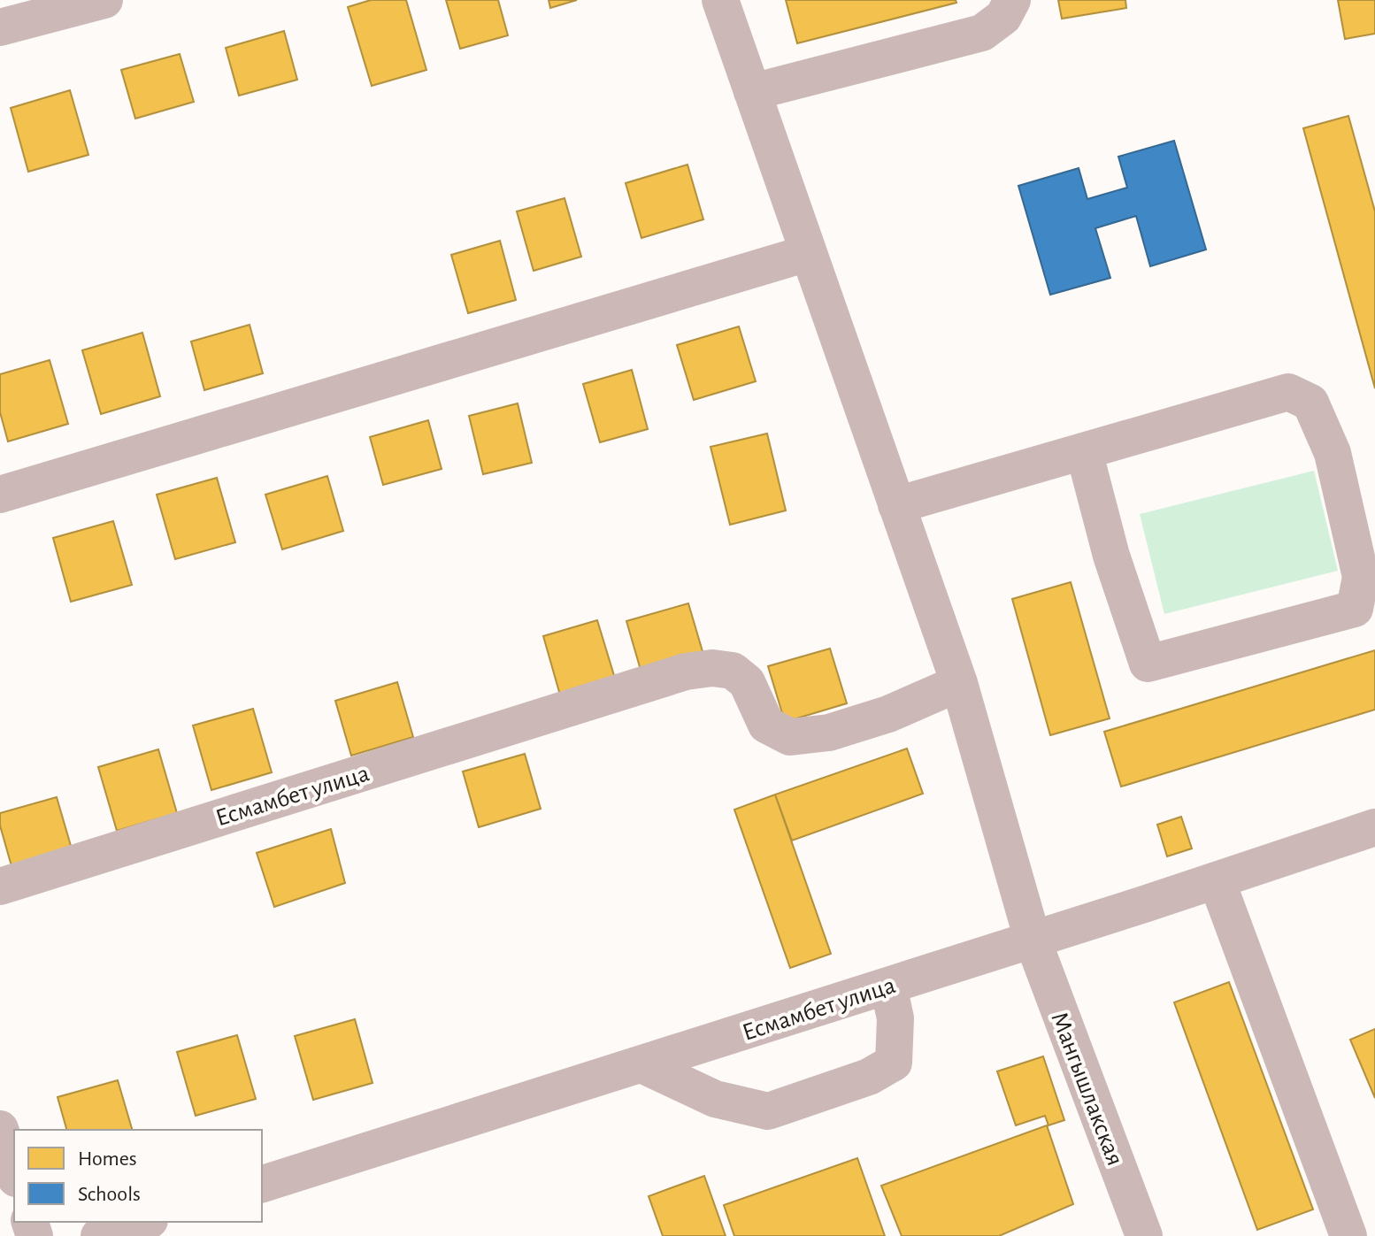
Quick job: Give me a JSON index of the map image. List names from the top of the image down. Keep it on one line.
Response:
{"streets":{"street":["Есмамбет улица","Мангышлакская"]},"crossings":[["Есмамбет улица","Мангышлакская"]],"legend":["Homes","Schools"]}
